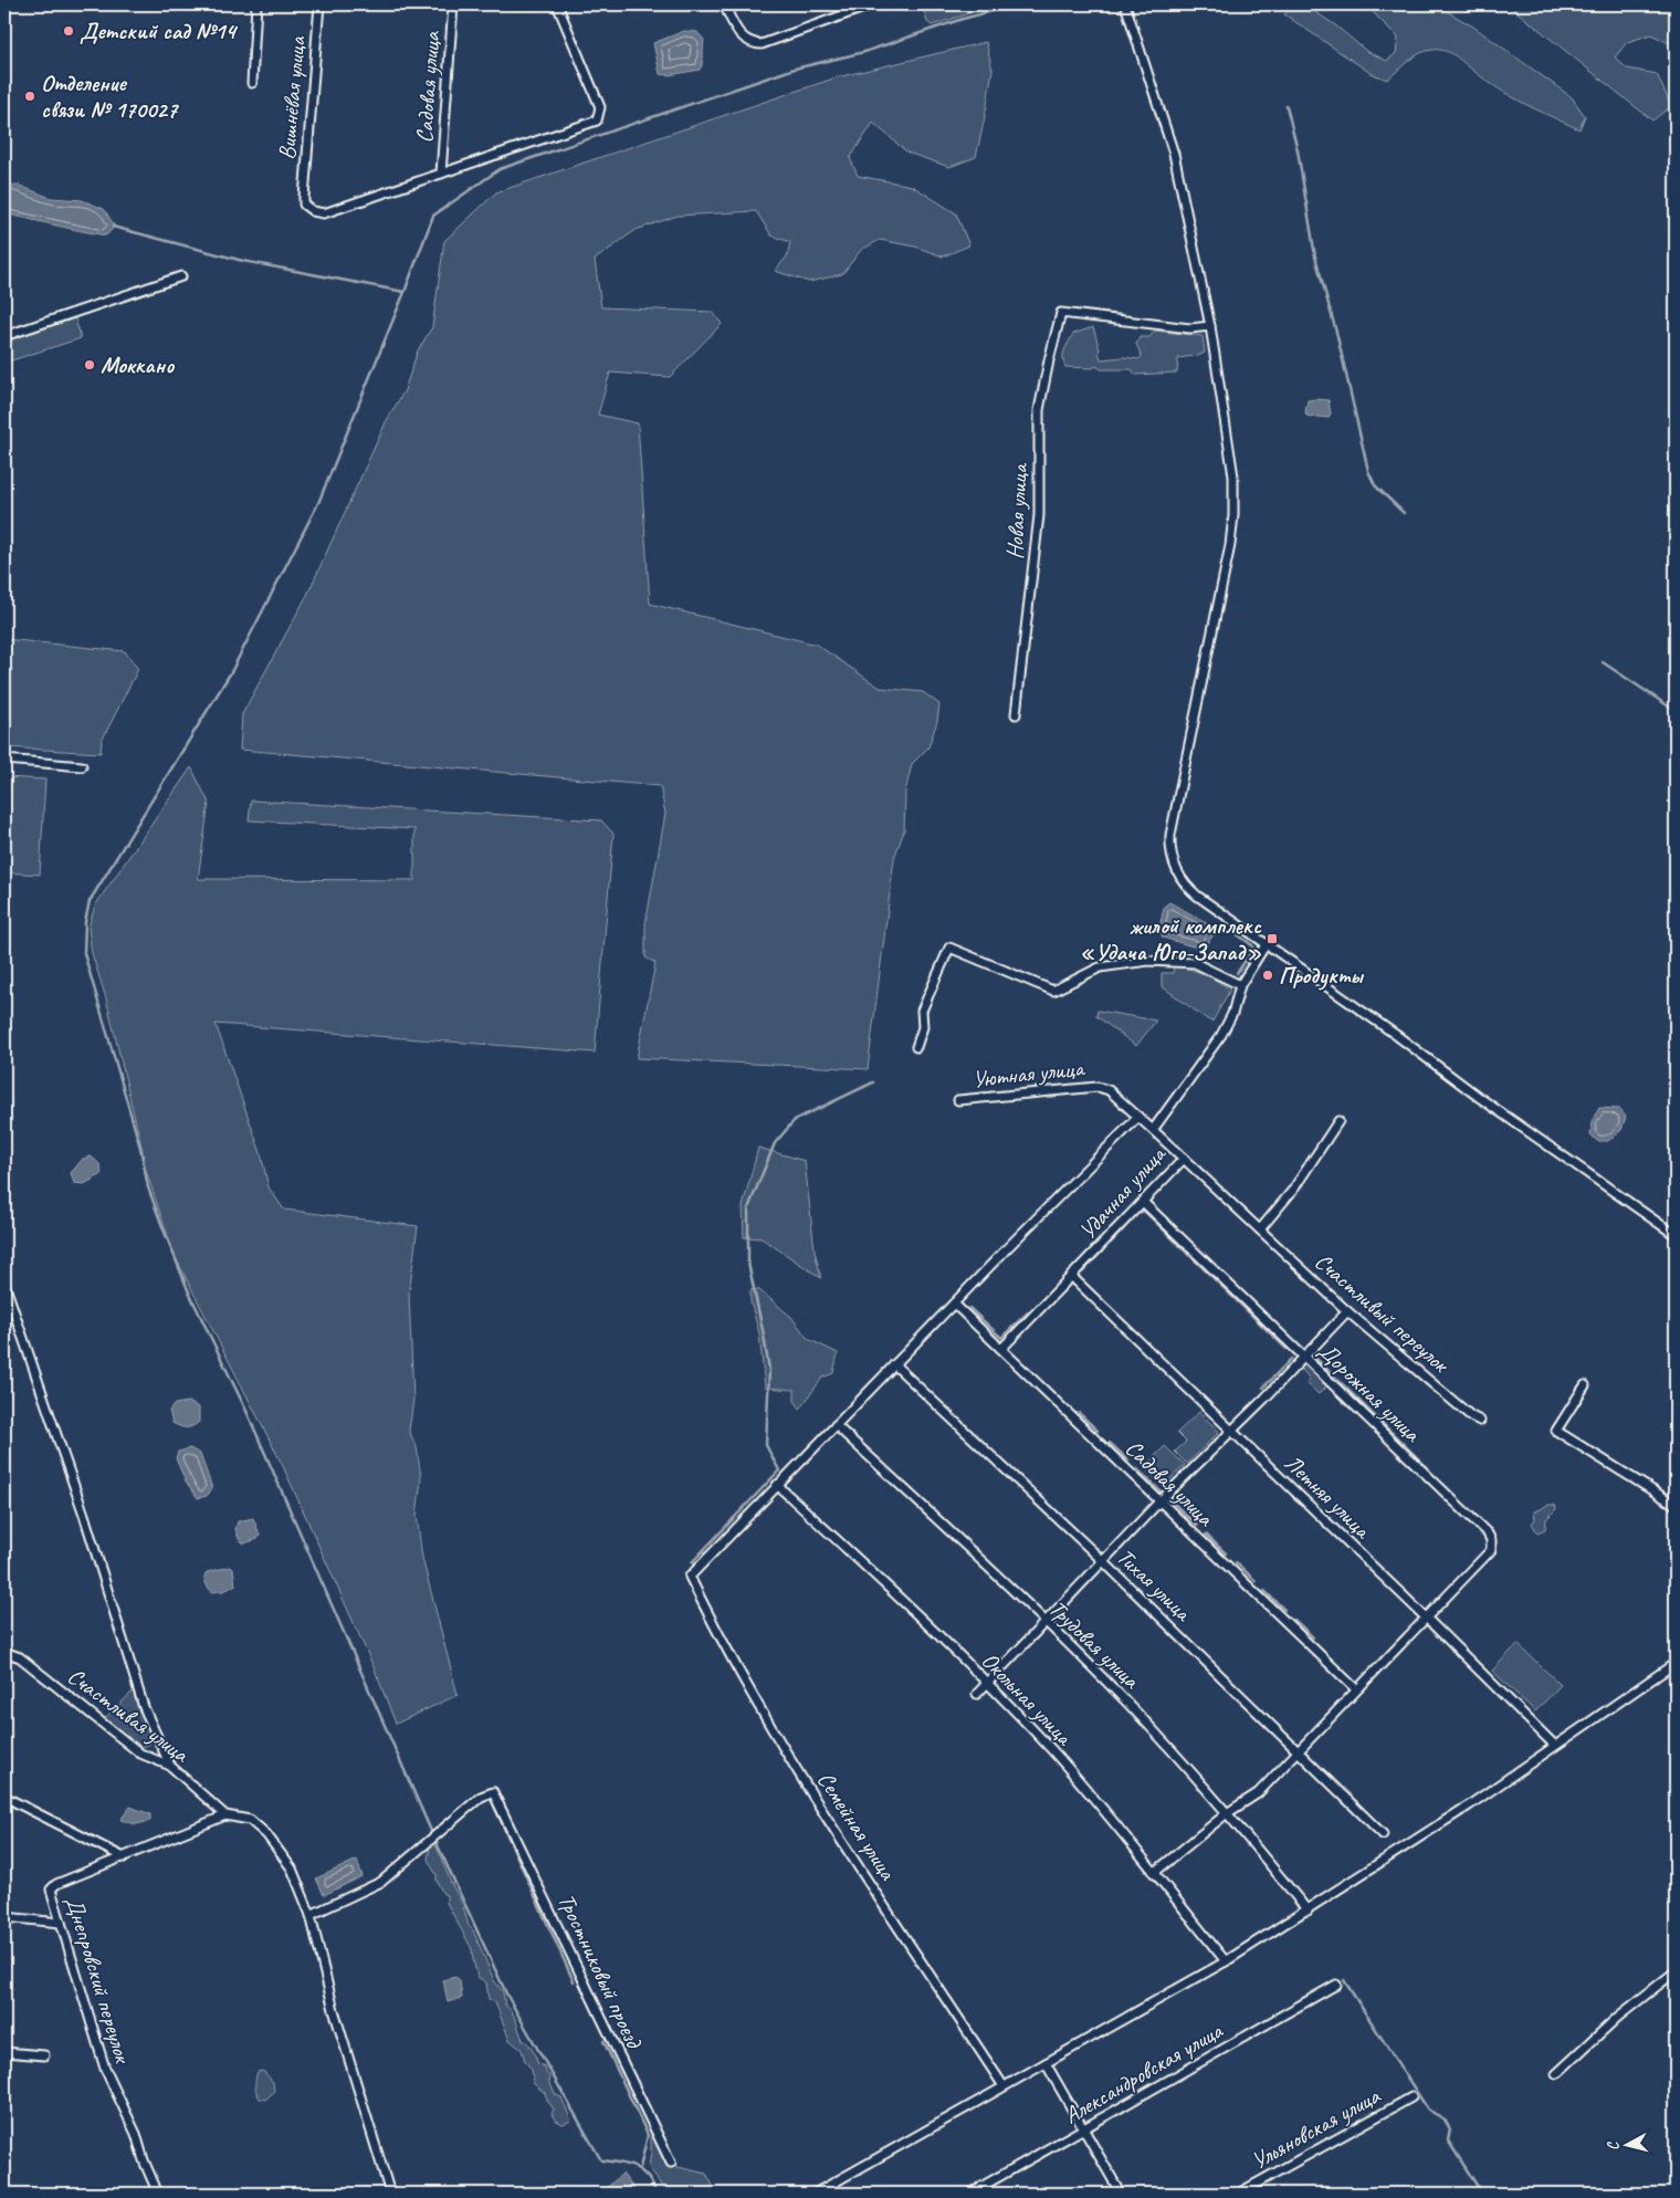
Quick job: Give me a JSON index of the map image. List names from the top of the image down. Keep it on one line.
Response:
{"streets":{"street":["Садовая улица","Вишнёвая улица","Новая улица","Уютная улица","Удачная улица","Счастливый переулок","Дорожная улица","Летняя улица","Тихая улица","Трудовая улица","Окольная улица","Счастливая улица","Семейная улица","Тростниковый проезд","Днепровский переулок","Александровская улица","Ульяновская улица"]},"crossings":[["Садовая улица","Вишнёвая улица"],["Садовая улица","Удачная улица"],["Садовая улица","Дорожная улица"],["Уютная улица","Удачная улица"],["Удачная улица","Счастливый переулок"],["Удачная улица","Дорожная улица"],["Удачная улица","Летняя улица"],["Дорожная улица","Летняя улица"],["Дорожная улица","Тихая улица"],["Дорожная улица","Трудовая улица"],["Дорожная улица","Окольная улица"],["Окольная улица","Семейная улица"],["Счастливая улица","Днепровский переулок"]],"places":{"other":["Детский сад №14","Отделение связи № 170027","Моккано","Продукты"],"transit":["жилой комплекс «Удача Юго-Запад»"]},"north":"left"}
